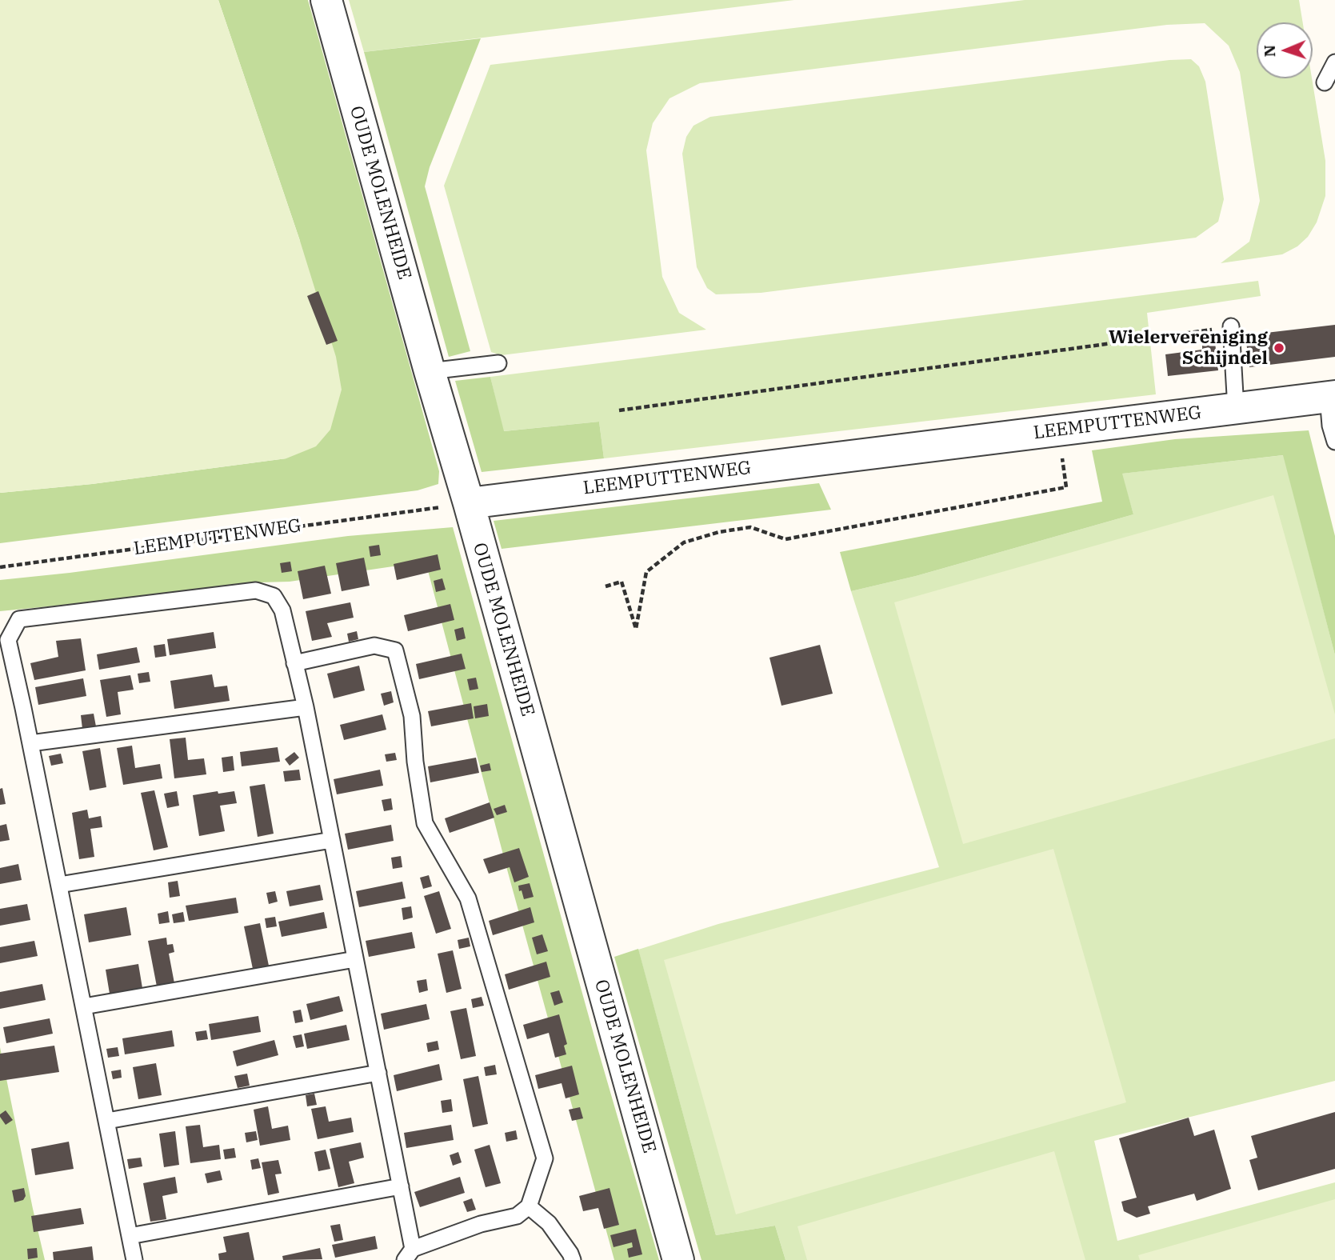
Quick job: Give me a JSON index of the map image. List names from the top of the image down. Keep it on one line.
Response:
{"streets":{"street":["OUDE MOLENHEIDE","LEEMPUTTENWEG"]},"crossings":[["OUDE MOLENHEIDE","LEEMPUTTENWEG"]],"places":["Wielervereniging Schijndel"],"north":"left"}
